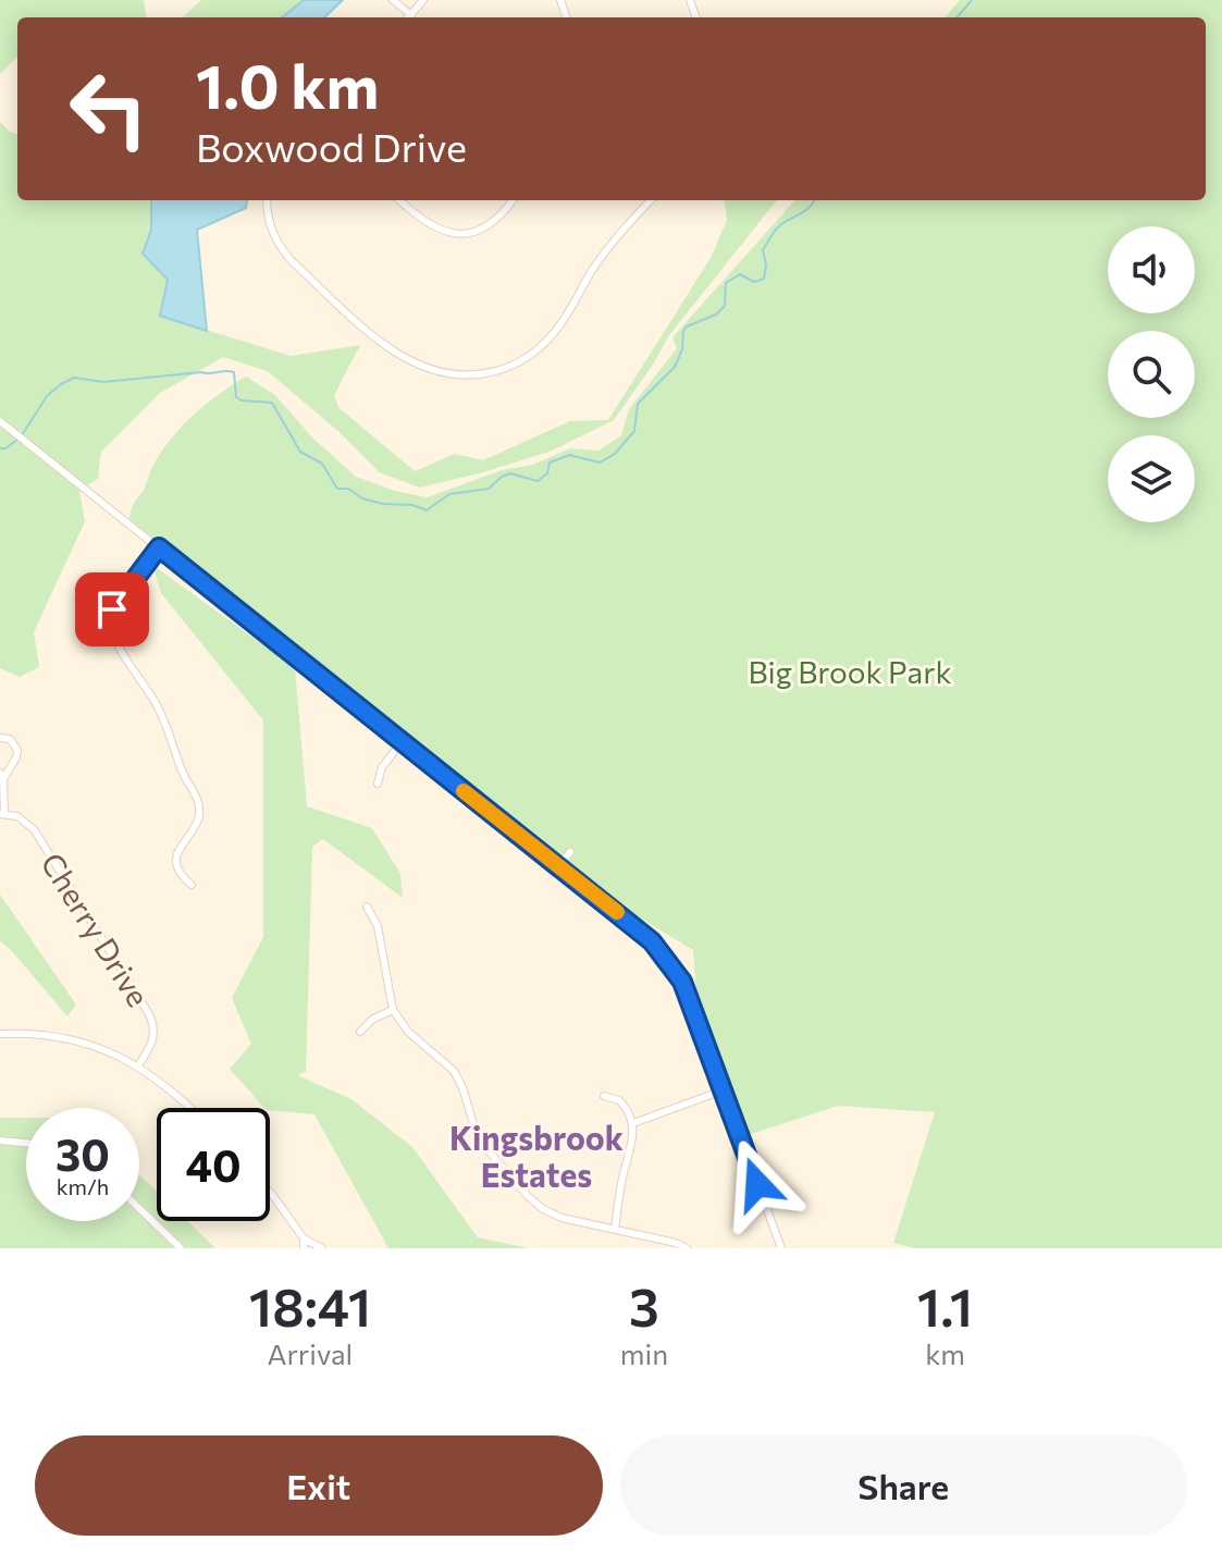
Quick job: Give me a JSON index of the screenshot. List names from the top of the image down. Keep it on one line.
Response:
{"streets":{"street":["Cherry Drive"]},"districts":["Kingsbrook Estates"],"parks":["Big Brook Park"],"page":{"turn":["1.0 km","Boxwood Drive"],"speed":"30 km/h","limit":"40","eta":["18:41","Arrival","3","min","1.1","km"],"buttons":["Exit","Share"]}}
